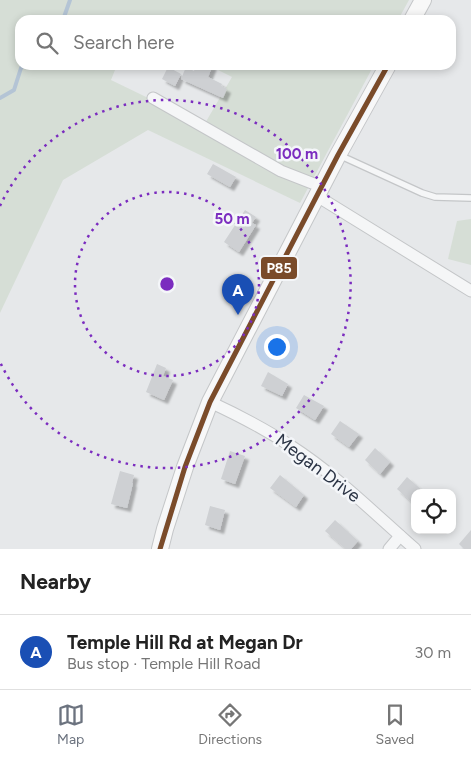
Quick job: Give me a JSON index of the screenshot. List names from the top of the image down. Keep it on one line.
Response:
{"streets":{"street":["Megan Drive"]},"lines":["transit line P85"],"page":{"search":"Search here","pins":"A","heading":"Nearby","list":[{"mark":"A","name":"Temple Hill Rd at Megan Dr","note":"Bus stop · Temple Hill Road","value":"30 m"}],"nav":["Map","Directions","Saved"]},"rings":["100 m","50 m"]}
